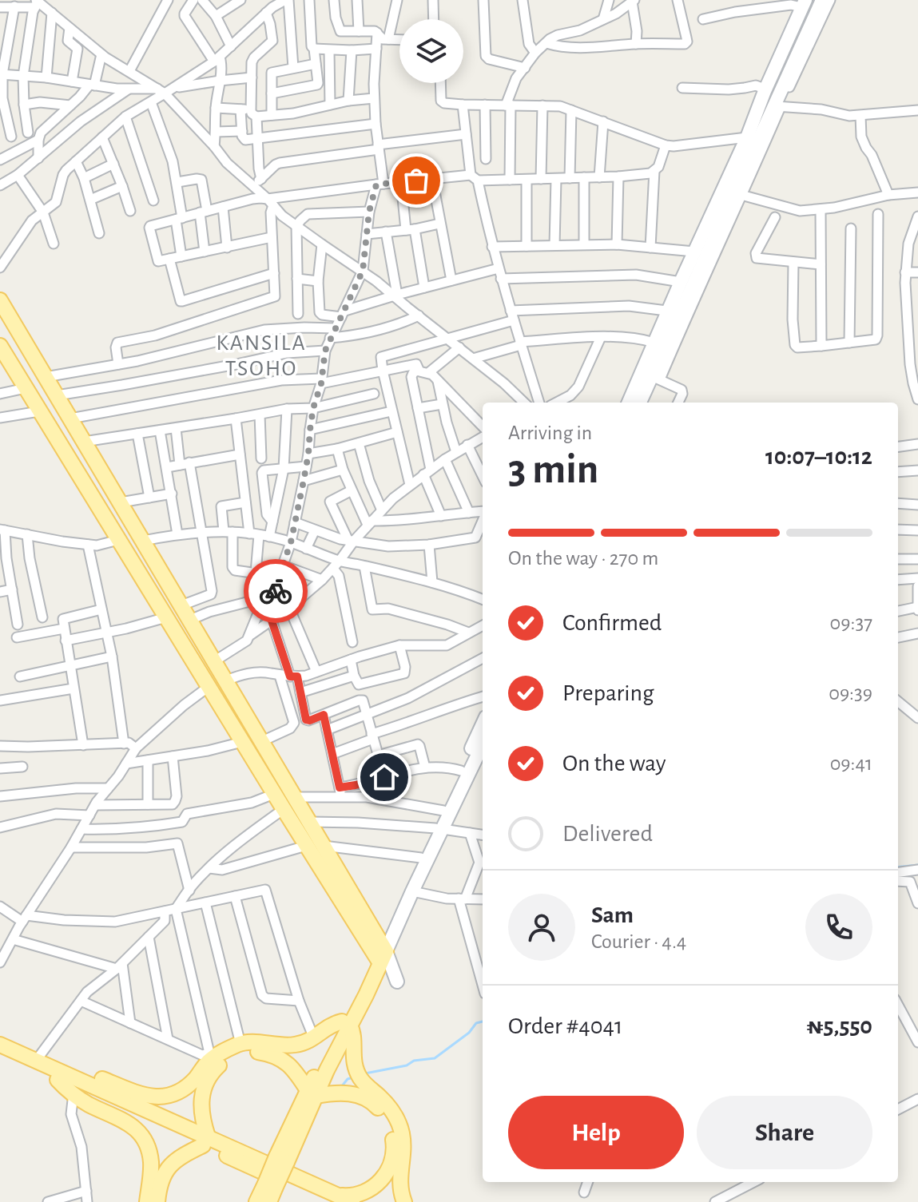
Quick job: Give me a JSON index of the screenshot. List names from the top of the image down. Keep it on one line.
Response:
{"districts":["KANSILA TSOHO"],"page":{"heading":["3 min","Arriving in","10:07–10:12"],"panel":["Sam","Courier · 4.4","Order #4041","₦5,550"],"bar":"On the way · 270 m","list":[["Confirmed","09:37"],["Preparing","09:39"],["On the way","09:41"],"Delivered"],"buttons":["Help","Share"]}}
